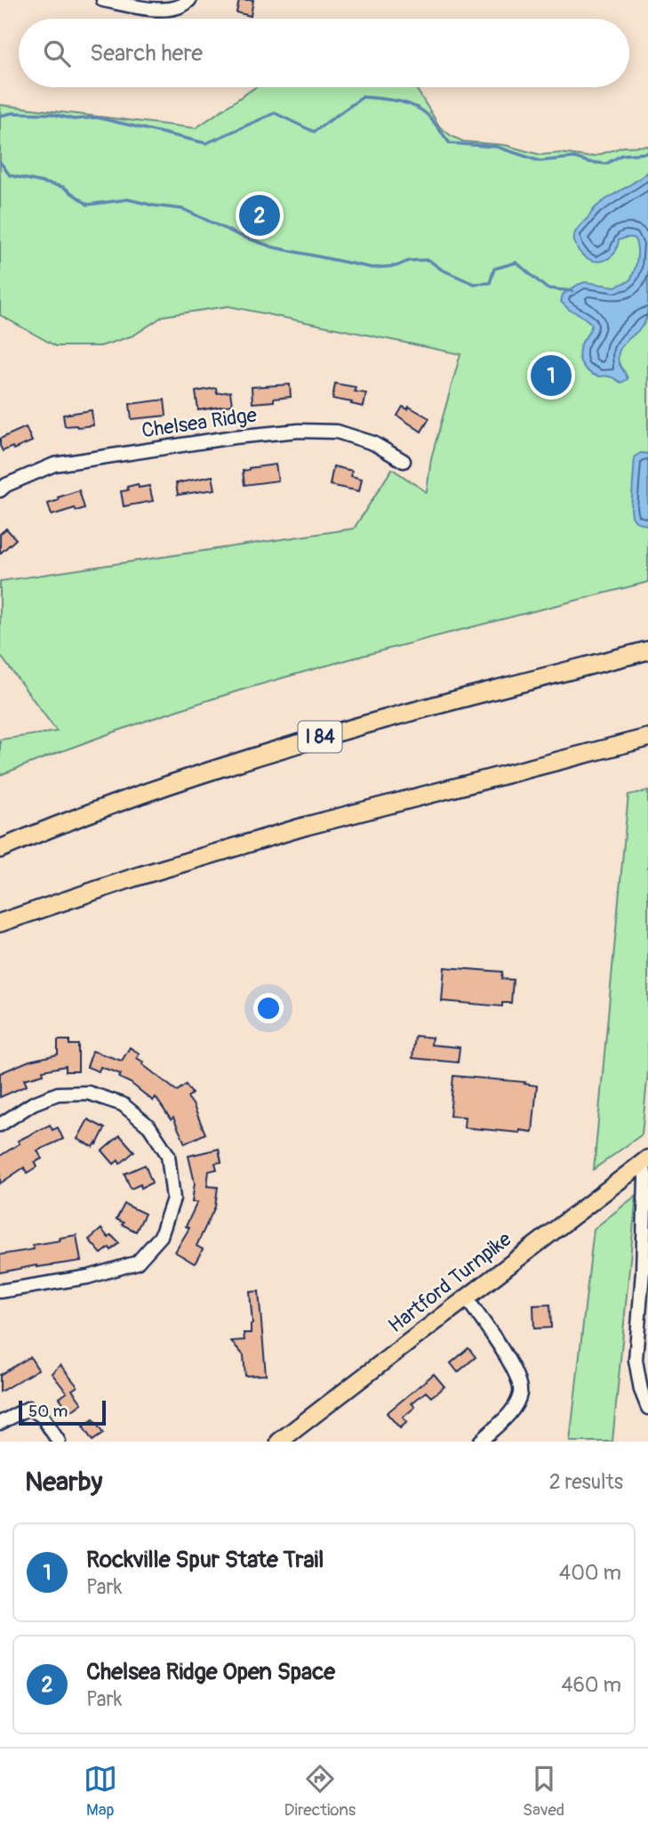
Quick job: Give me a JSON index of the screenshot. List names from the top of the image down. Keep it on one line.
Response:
{"streets":{"highway":["I 84"],"main road":["Hartford Turnpike"],"street":["Chelsea Ridge"]},"scale_bar":"50 m","page":{"search":"Search here","pins":["2","1"],"scale":"50 m","heading":["Nearby","2 results"],"list":[{"mark":"1","name":"Rockville Spur State Trail","note":"Park","value":"400 m"},{"mark":"2","name":"Chelsea Ridge Open Space","note":"Park","value":"460 m"}],"nav":["Map","Directions","Saved"]}}
